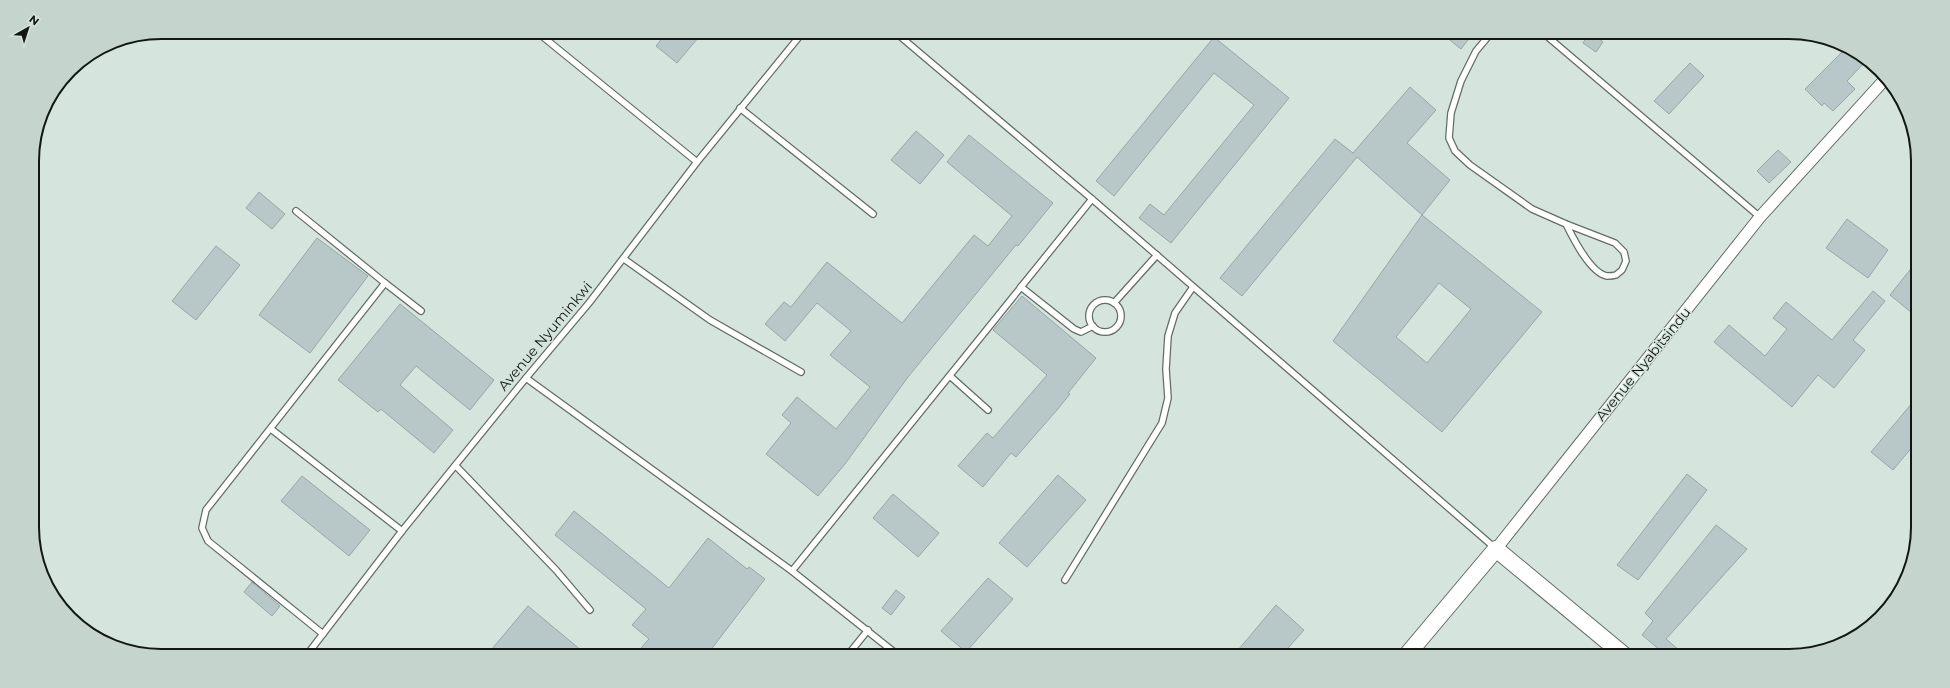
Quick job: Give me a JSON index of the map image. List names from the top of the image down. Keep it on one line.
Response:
{"streets":{"street":["Avenue Nyabitsindu"],"lane":["Avenue Nyuminkwi"]},"north":"top right"}
